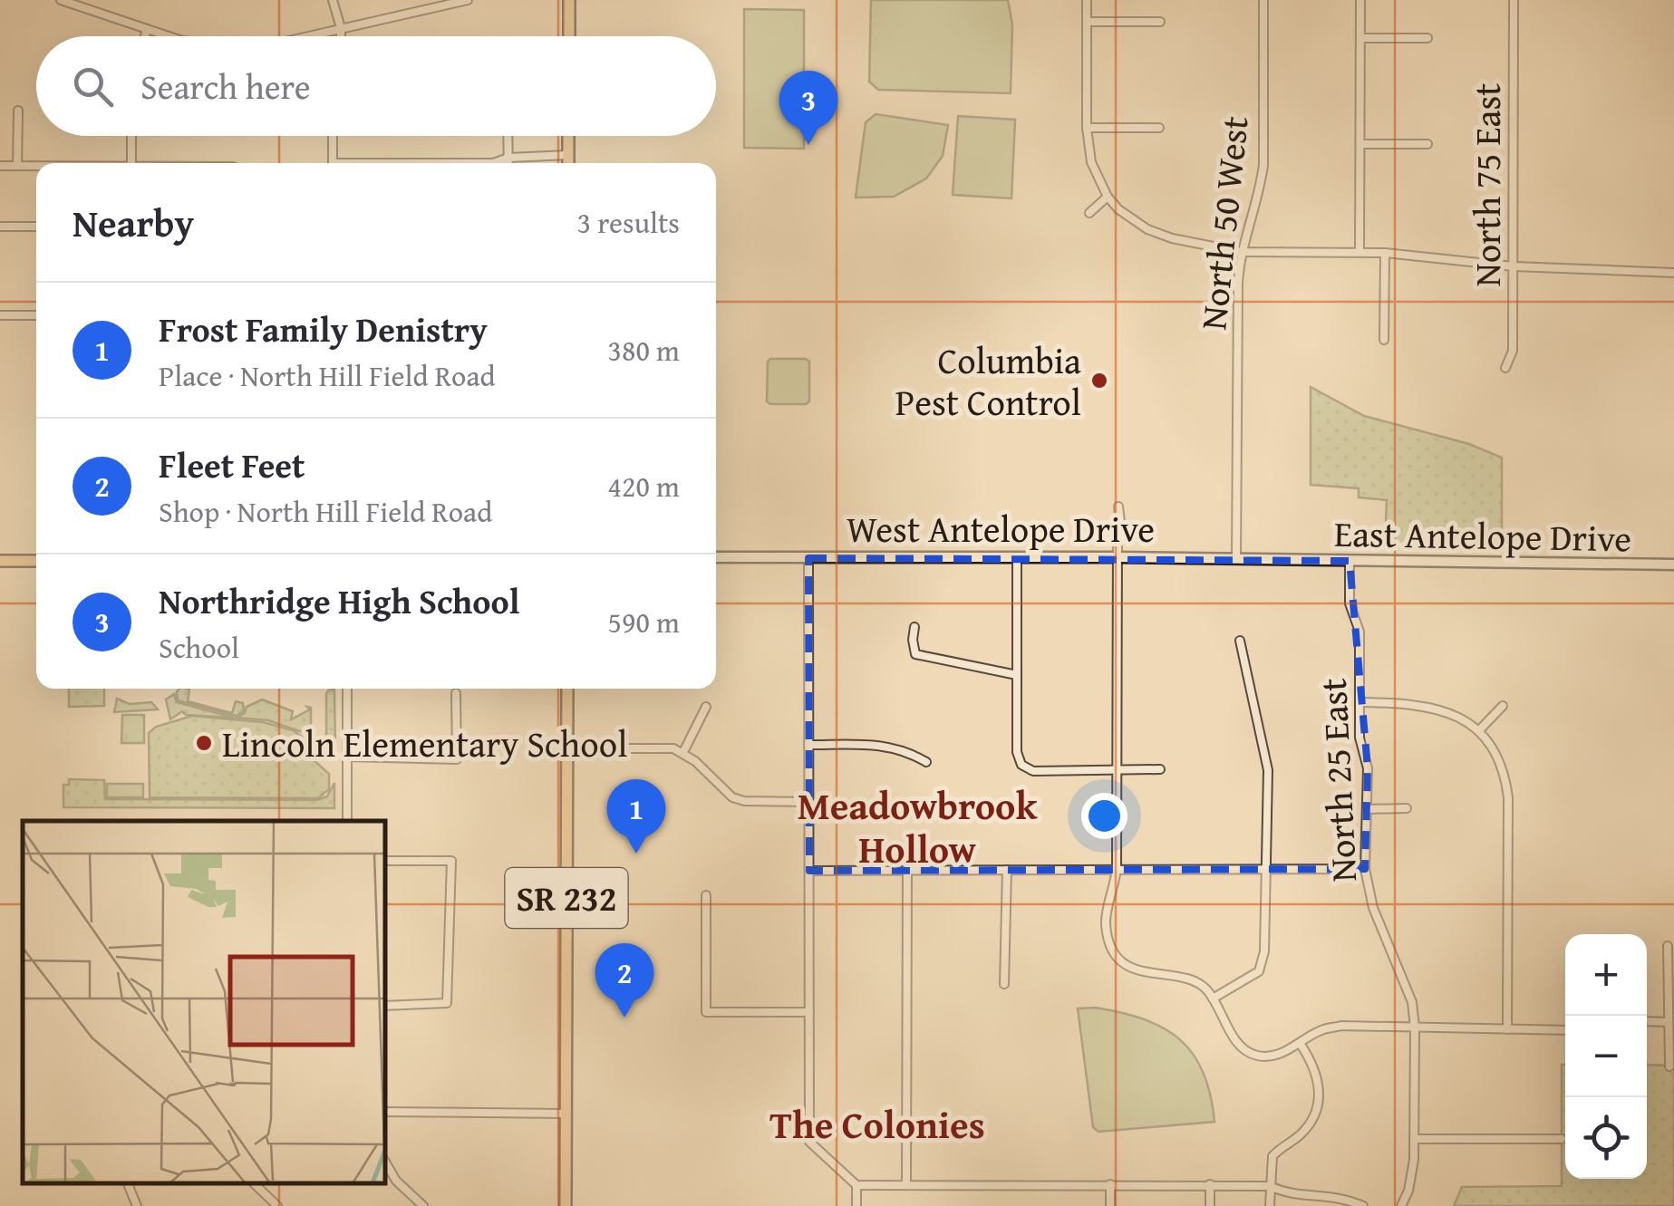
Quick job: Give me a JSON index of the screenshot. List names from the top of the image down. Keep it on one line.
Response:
{"streets":{"main road":["West Antelope Drive","East Antelope Drive","SR 232"],"street":["North 75 East","North 50 West","North 25 East"]},"crossings":[["North 50 West","West Antelope Drive"],["West Antelope Drive","East Antelope Drive"],["East Antelope Drive","North 25 East"]],"districts":["Meadowbrook Hollow","The Colonies"],"places":["Columbia Pest Control","Lincoln Elementary School"],"page":{"search":"Search here","pins":["3","1","2"],"heading":["Nearby","3 results"],"list":[{"mark":"1","name":"Frost Family Denistry","note":"Place · North Hill Field Road","value":"380 m"},{"mark":"2","name":"Fleet Feet","note":"Shop · North Hill Field Road","value":"420 m"},{"mark":"3","name":"Northridge High School","note":"School","value":"590 m"}],"map_buttons":["+","−"]}}
